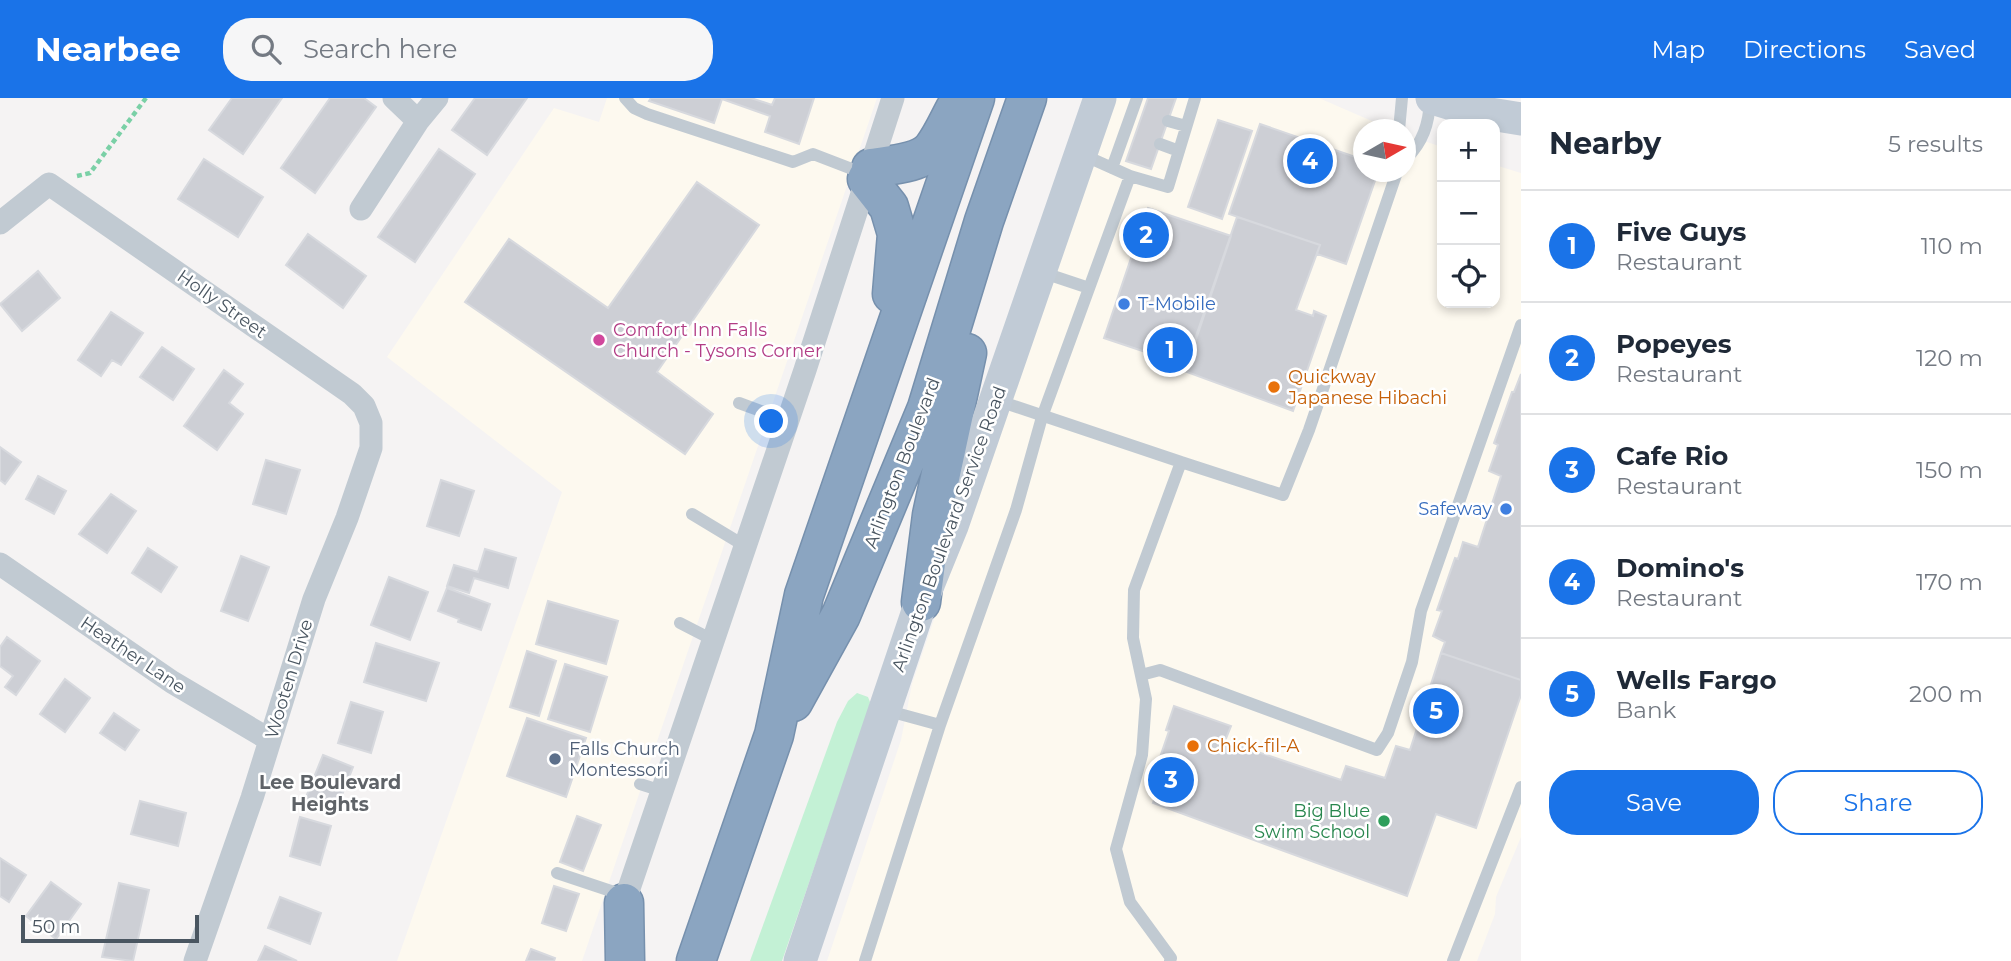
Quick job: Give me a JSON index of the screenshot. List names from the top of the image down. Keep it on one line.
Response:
{"streets":{"highway":["Arlington Boulevard"],"street":["Holly Street","Arlington Boulevard Service Road","Heather Lane","Wooten Drive"]},"crossings":[["Holly Street","Wooten Drive"],["Heather Lane","Wooten Drive"]],"districts":["Lee Boulevard Heights"],"places":["T-Mobile","Comfort Inn Falls Church - Tysons Corner","Quickway Japanese Hibachi","Safeway","Chick-fil-A","Falls Church Montessori","Big Blue Swim School"],"scale_bar":"50 m","north":"right","page":{"header":"Nearbee","search":"Search here","nav":["Map","Directions","Saved"],"heading":["Nearby","5 results"],"map_buttons":["+","−"],"pins":["4","2","1","5","3"],"list":[{"mark":"1","name":"Five Guys","note":"Restaurant","value":"110 m"},{"mark":"2","name":"Popeyes","note":"Restaurant","value":"120 m"},{"mark":"3","name":"Cafe Rio","note":"Restaurant","value":"150 m"},{"mark":"4","name":"Domino's","note":"Restaurant","value":"170 m"},{"mark":"5","name":"Wells Fargo","note":"Bank","value":"200 m"}],"buttons":["Save","Share"],"scale":"50 m"}}
